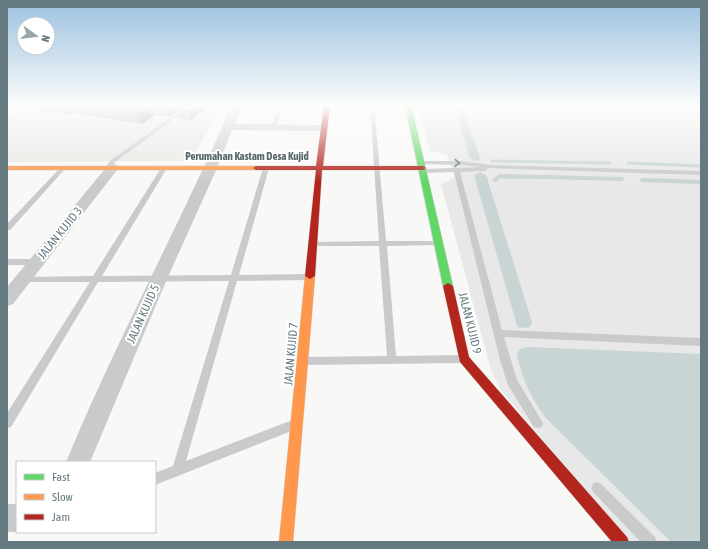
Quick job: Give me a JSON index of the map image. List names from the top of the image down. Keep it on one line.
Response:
{"streets":{"street":["JALAN KUJID 3","JALAN KUJID 5","JALAN KUJID 9","JALAN KUJID 7"]},"districts":["Perumahan Kastam Desa Kujid"],"legend":["Fast","Slow","Jam"],"north":"right"}
